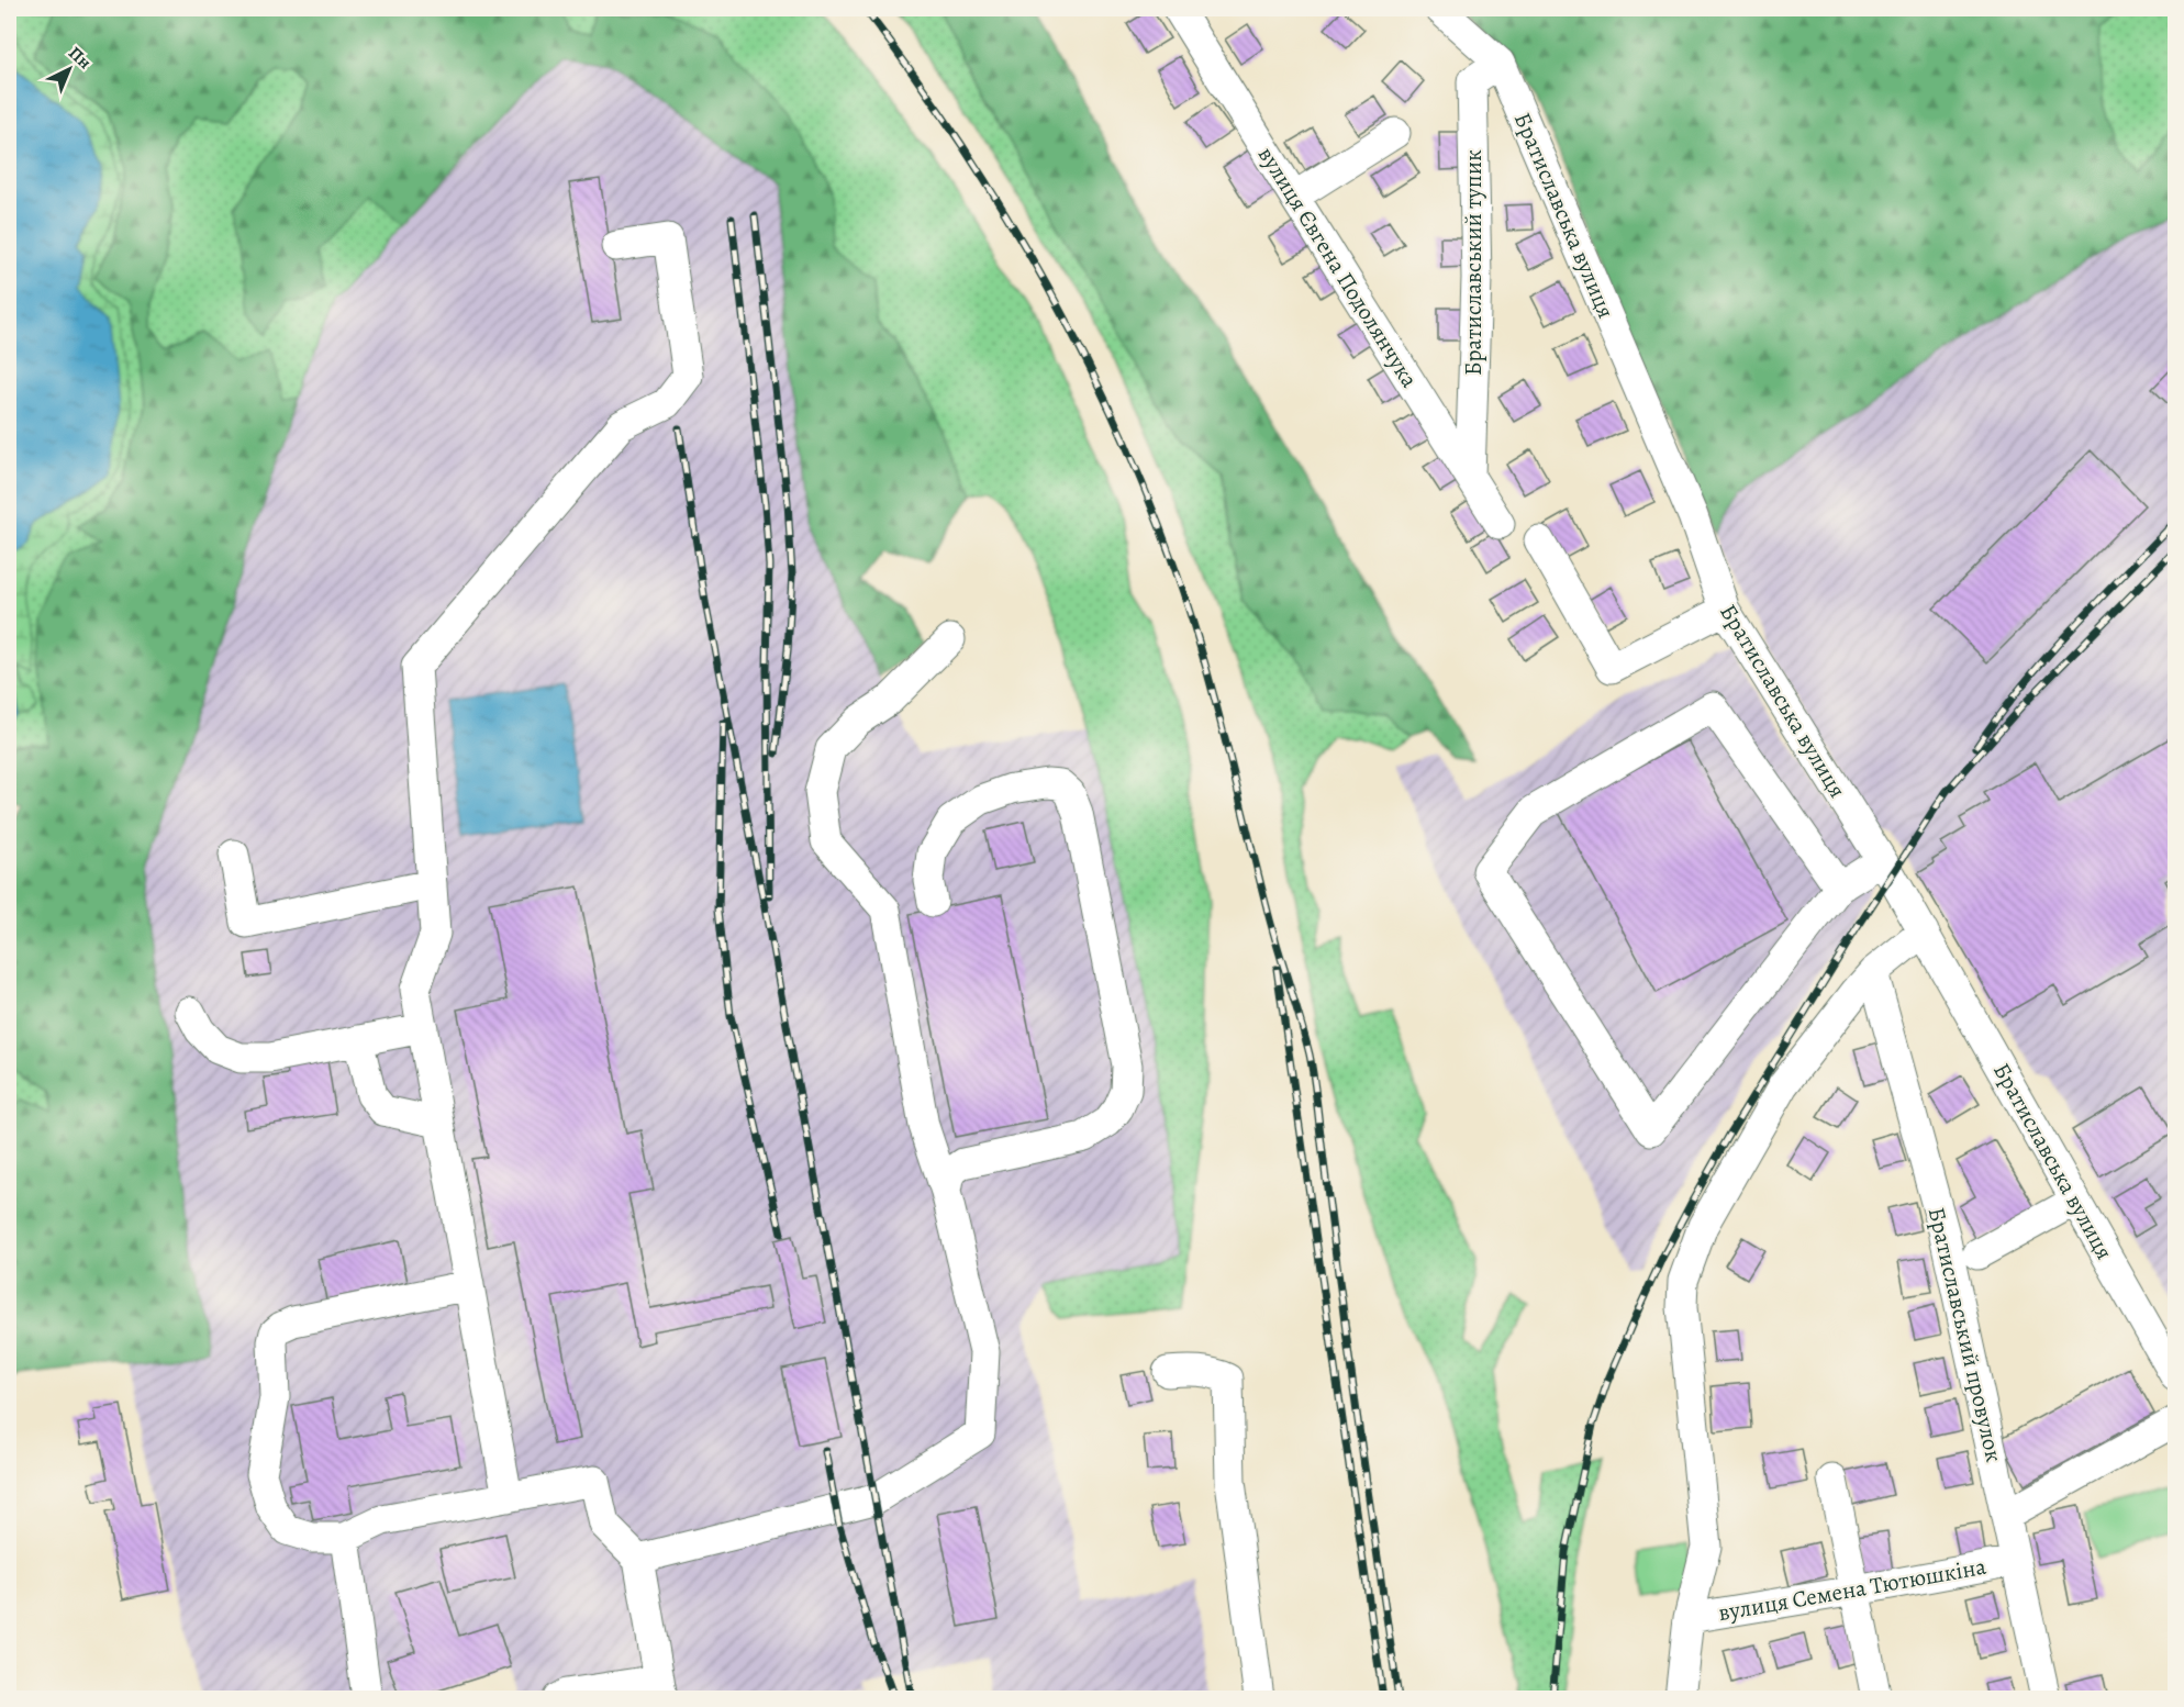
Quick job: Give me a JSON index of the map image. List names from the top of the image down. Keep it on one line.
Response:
{"streets":{"street":["Братиславська вулиця","Братиславський тупик","вулиця Євгена Подолянчука","Братиславський провулок","вулиця Семена Тютюшкіна"]},"crossings":[["Братиславська вулиця","Братиславський тупик"],["Братиславський тупик","вулиця Євгена Подолянчука"],["Братиславський провулок","вулиця Семена Тютюшкіна"]],"north":"top right"}
